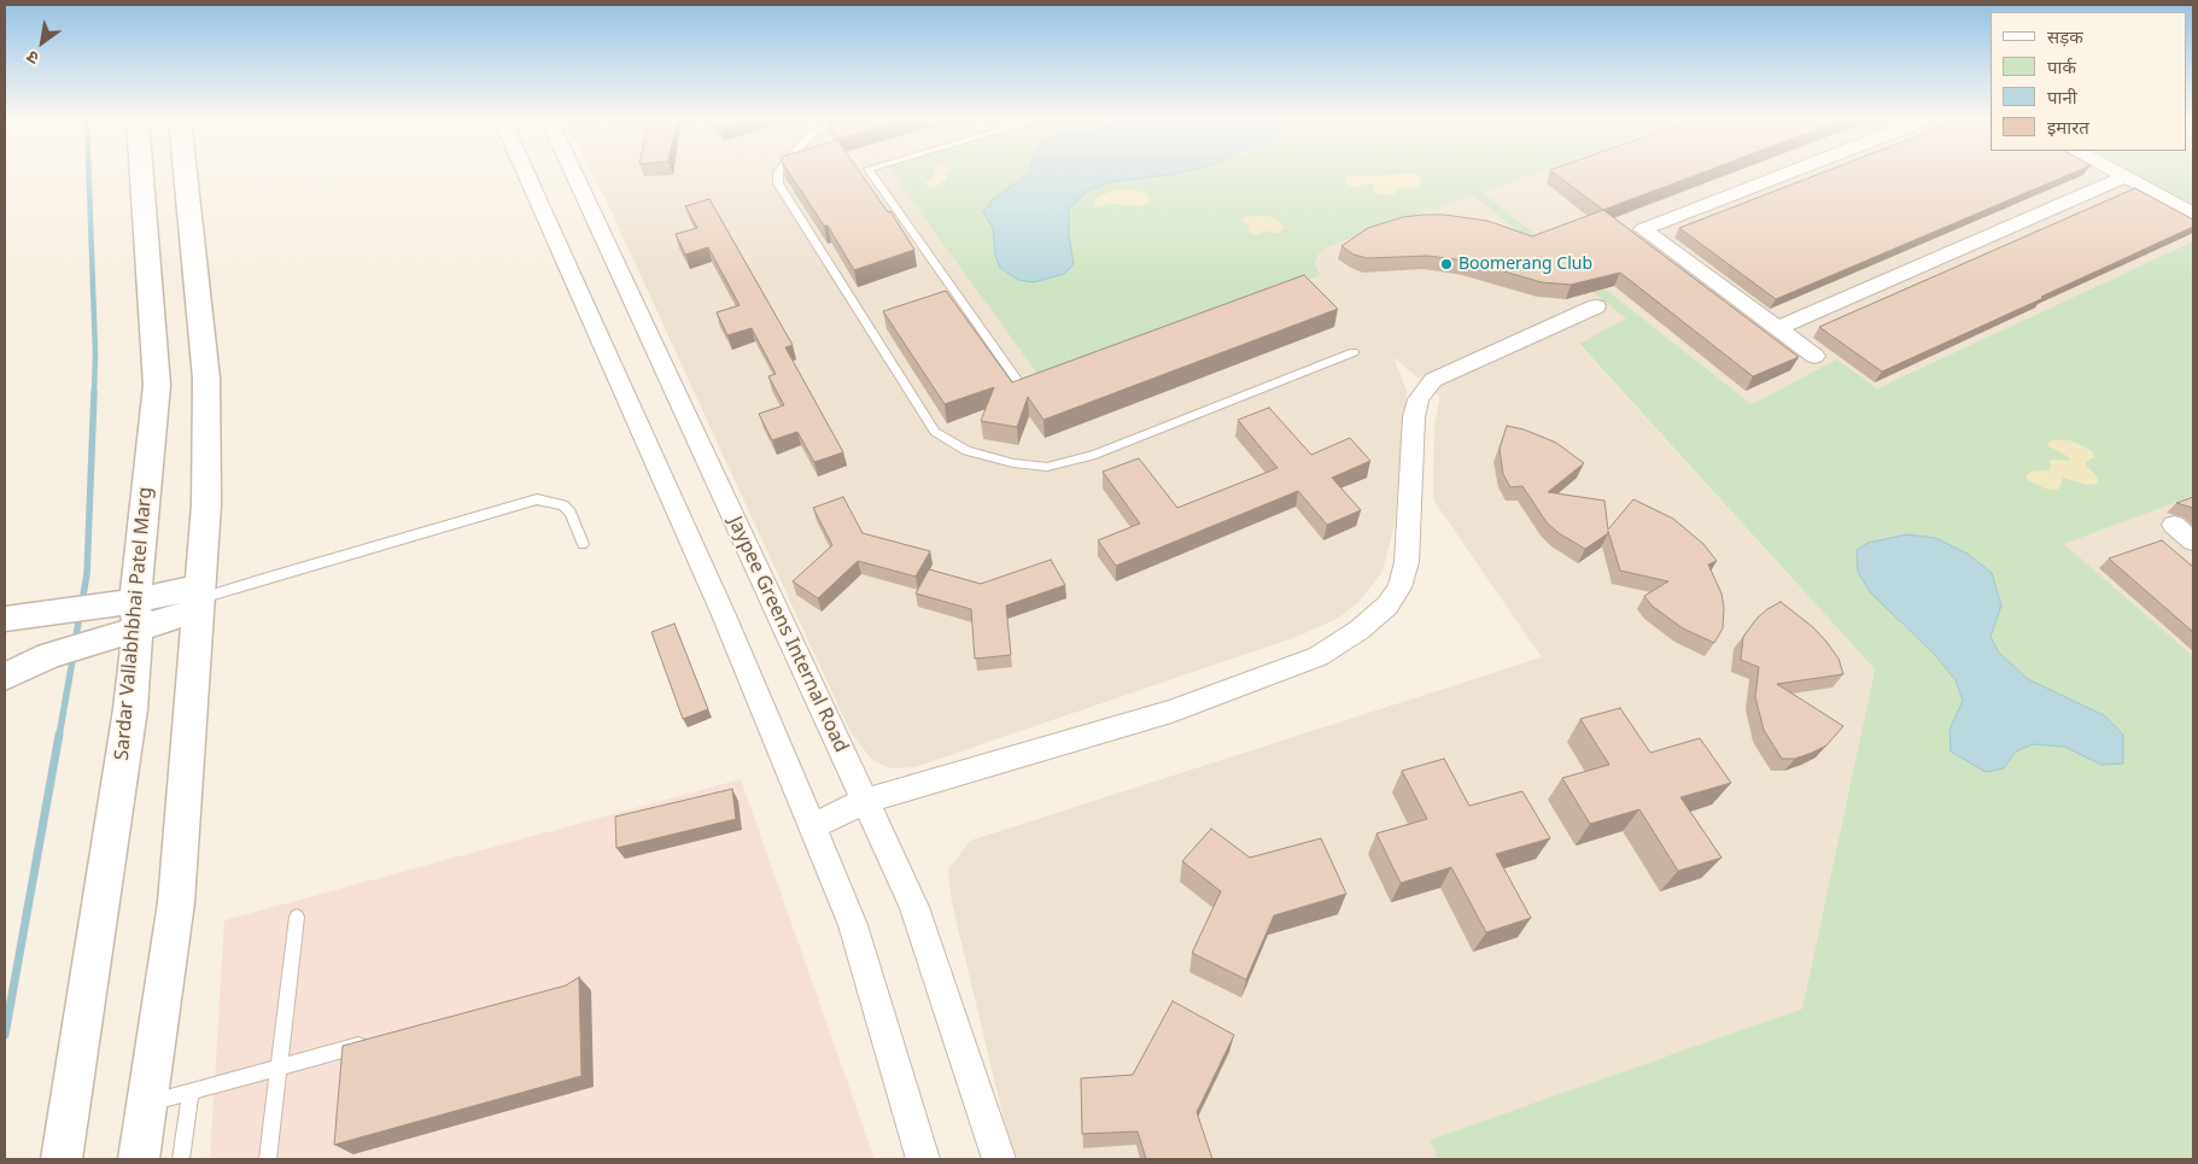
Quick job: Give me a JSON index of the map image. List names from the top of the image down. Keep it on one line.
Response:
{"streets":{"street":["Sardar Vallabhbhai Patel Marg","Jaypee Greens Internal Road"]},"places":["Boomerang Club"],"legend":["सड़क","पार्क","पानी","इमारत"],"north":"bottom left"}
